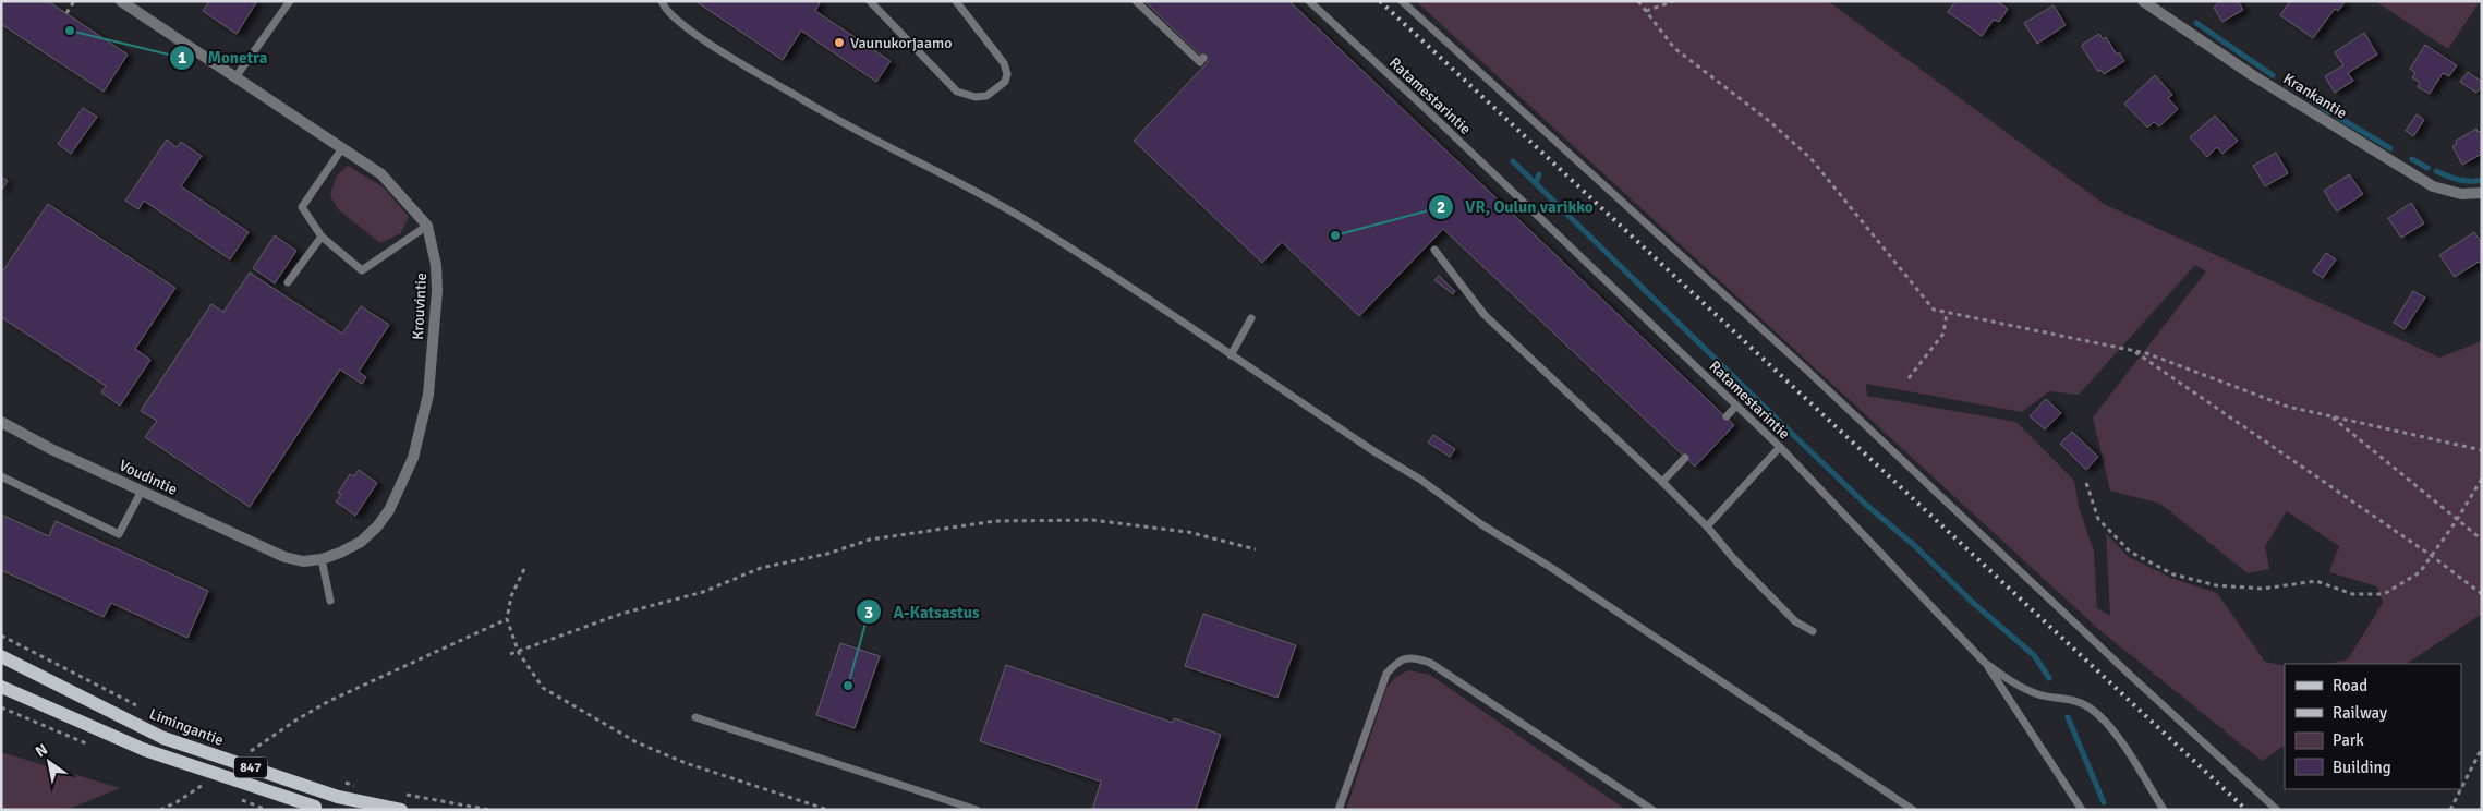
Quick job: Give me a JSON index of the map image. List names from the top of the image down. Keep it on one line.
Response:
{"streets":{"main road":["Limingantie","847"],"street":["Krankantie","Krouvintie","Voudintie"],"lane":["Ratamestarintie"]},"crossings":[["Krouvintie","Voudintie"]],"places":["Monetra","Vaunukorjaamo","VR, Oulun varikko","A-Katsastus"],"legend":["Road","Railway","Park","Building"],"north":"top left"}
